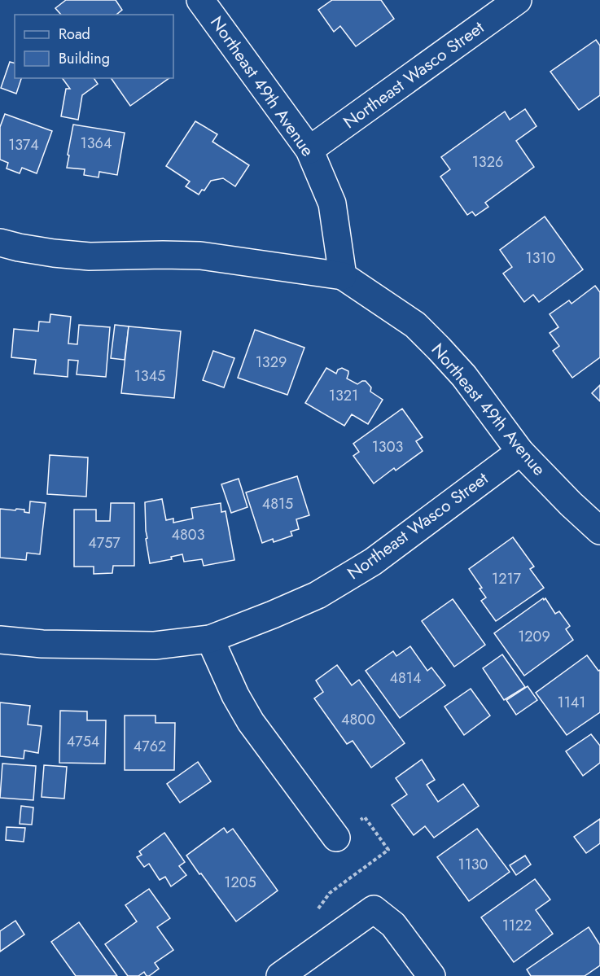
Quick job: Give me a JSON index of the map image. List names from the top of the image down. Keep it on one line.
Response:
{"streets":{"street":["Northeast Wasco Street","Northeast 49th Avenue"]},"crossings":[["Northeast Wasco Street","Northeast 49th Avenue"]],"house_numbers":["1364","1374","1326","1310","1329","1345","1321","1303","4815","4803","4757","1217","1209","4814","1141","4800","4754","4762","1130","1205","1122"],"legend":["Road","Building"]}
